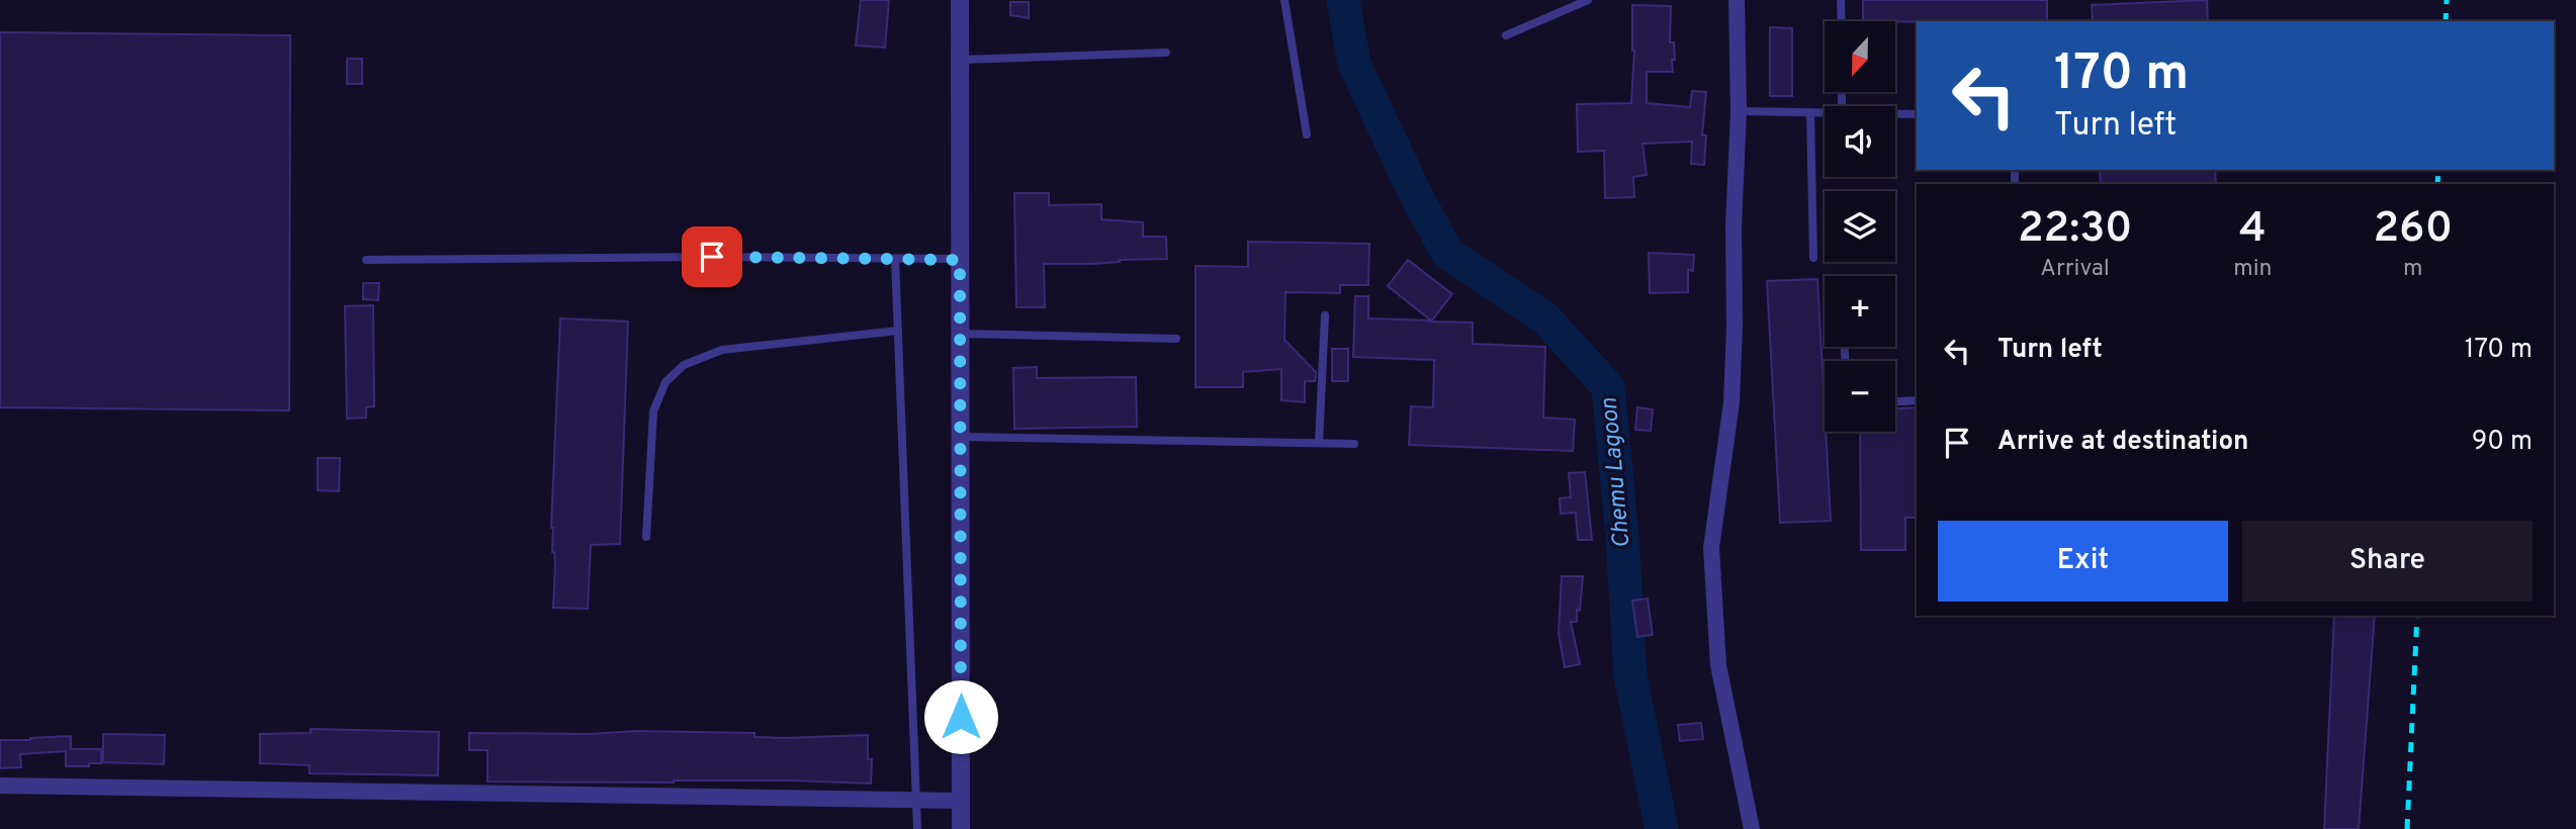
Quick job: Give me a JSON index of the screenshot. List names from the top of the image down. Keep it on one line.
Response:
{"water":["Chemu Lagoon"],"north":"bottom","page":{"map_buttons":["+","−"],"turn":["170 m","Turn left"],"eta":["22:30","Arrival","4","min","260","m"],"list":[{"name":"Turn left","value":"170 m"},{"name":"Arrive at destination","value":"90 m"}],"buttons":["Exit","Share"]}}
